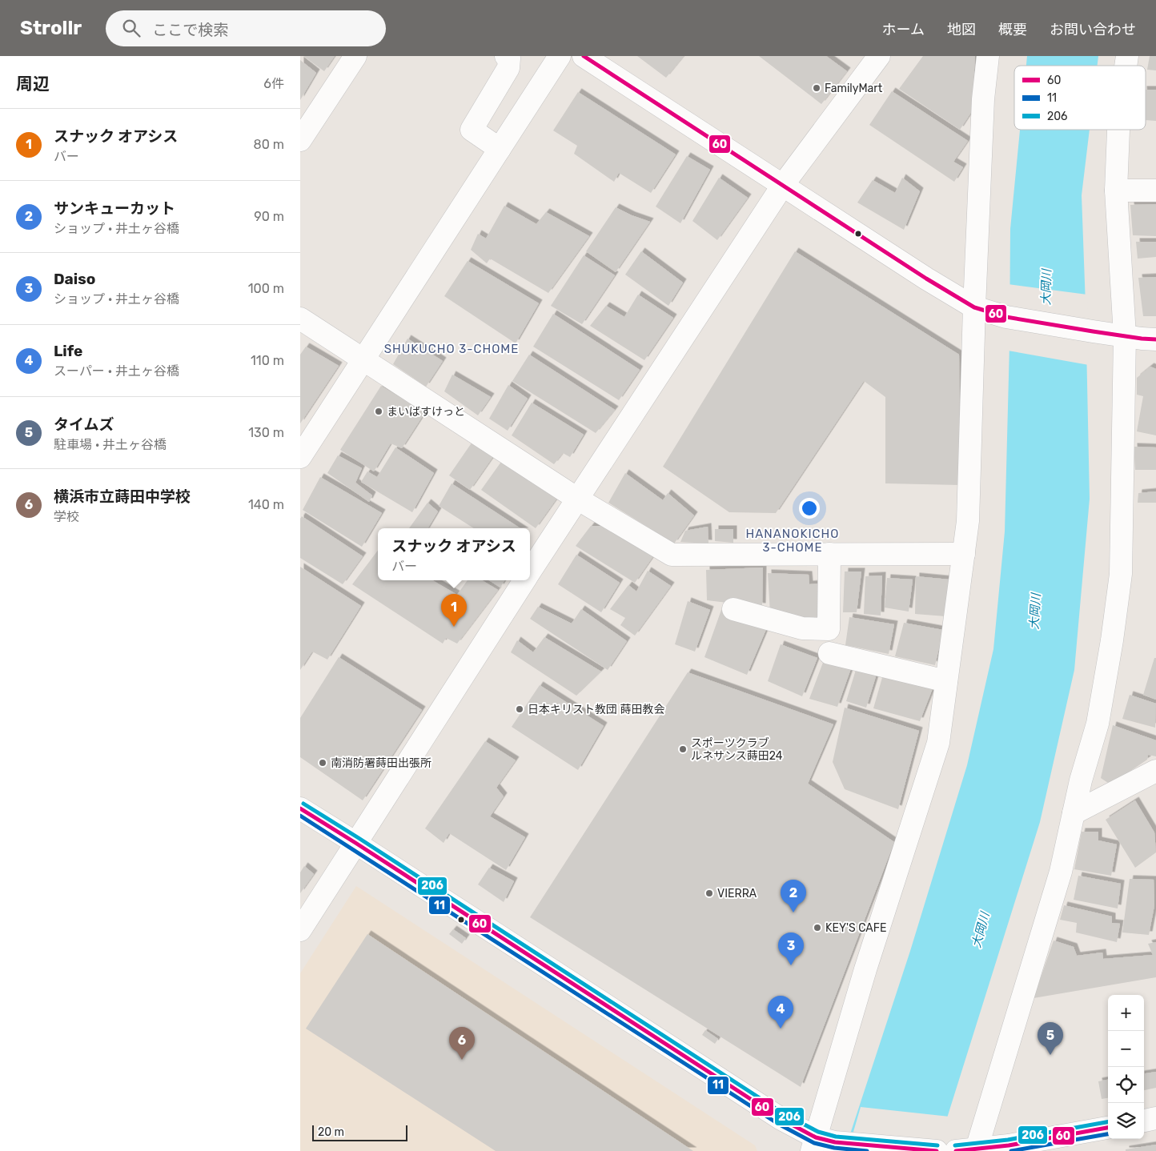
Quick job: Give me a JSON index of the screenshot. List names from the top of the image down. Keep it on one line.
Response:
{"districts":["SHUKUCHO 3-CHOME","HANANOKICHO 3-CHOME"],"water":["大岡川"],"places":["FamilyMart","まいばすけっと","日本キリスト教団 蒔田教会","スポーツクラブ ルネサンス蒔田24","南消防署蒔田出張所","VIERRA","KEY'S CAFE"],"lines":["transit line 60","transit line 206","transit line 11"],"legend":["60","11","206"],"scale_bar":"20 m","page":{"header":"Strollr","search":"ここで検索","nav":["ホーム","地図","概要","お問い合わせ"],"heading":["周辺","6件"],"list":[{"mark":"1","name":"スナック オアシス","note":"バー","value":"80 m"},{"mark":"2","name":"サンキューカット","note":"ショップ · 井土ヶ谷橋","value":"90 m"},{"mark":"3","name":"Daiso","note":"ショップ · 井土ヶ谷橋","value":"100 m"},{"mark":"4","name":"Life","note":"スーパー · 井土ヶ谷橋","value":"110 m"},{"mark":"5","name":"タイムズ","note":"駐車場 · 井土ヶ谷橋","value":"130 m"},{"mark":"6","name":"横浜市立蒔田中学校","note":"学校","value":"140 m"}],"popup":["スナック オアシス","バー"],"pins":["1","2","3","4","5","6"],"map_buttons":["+","−"],"scale":"20 m"}}
